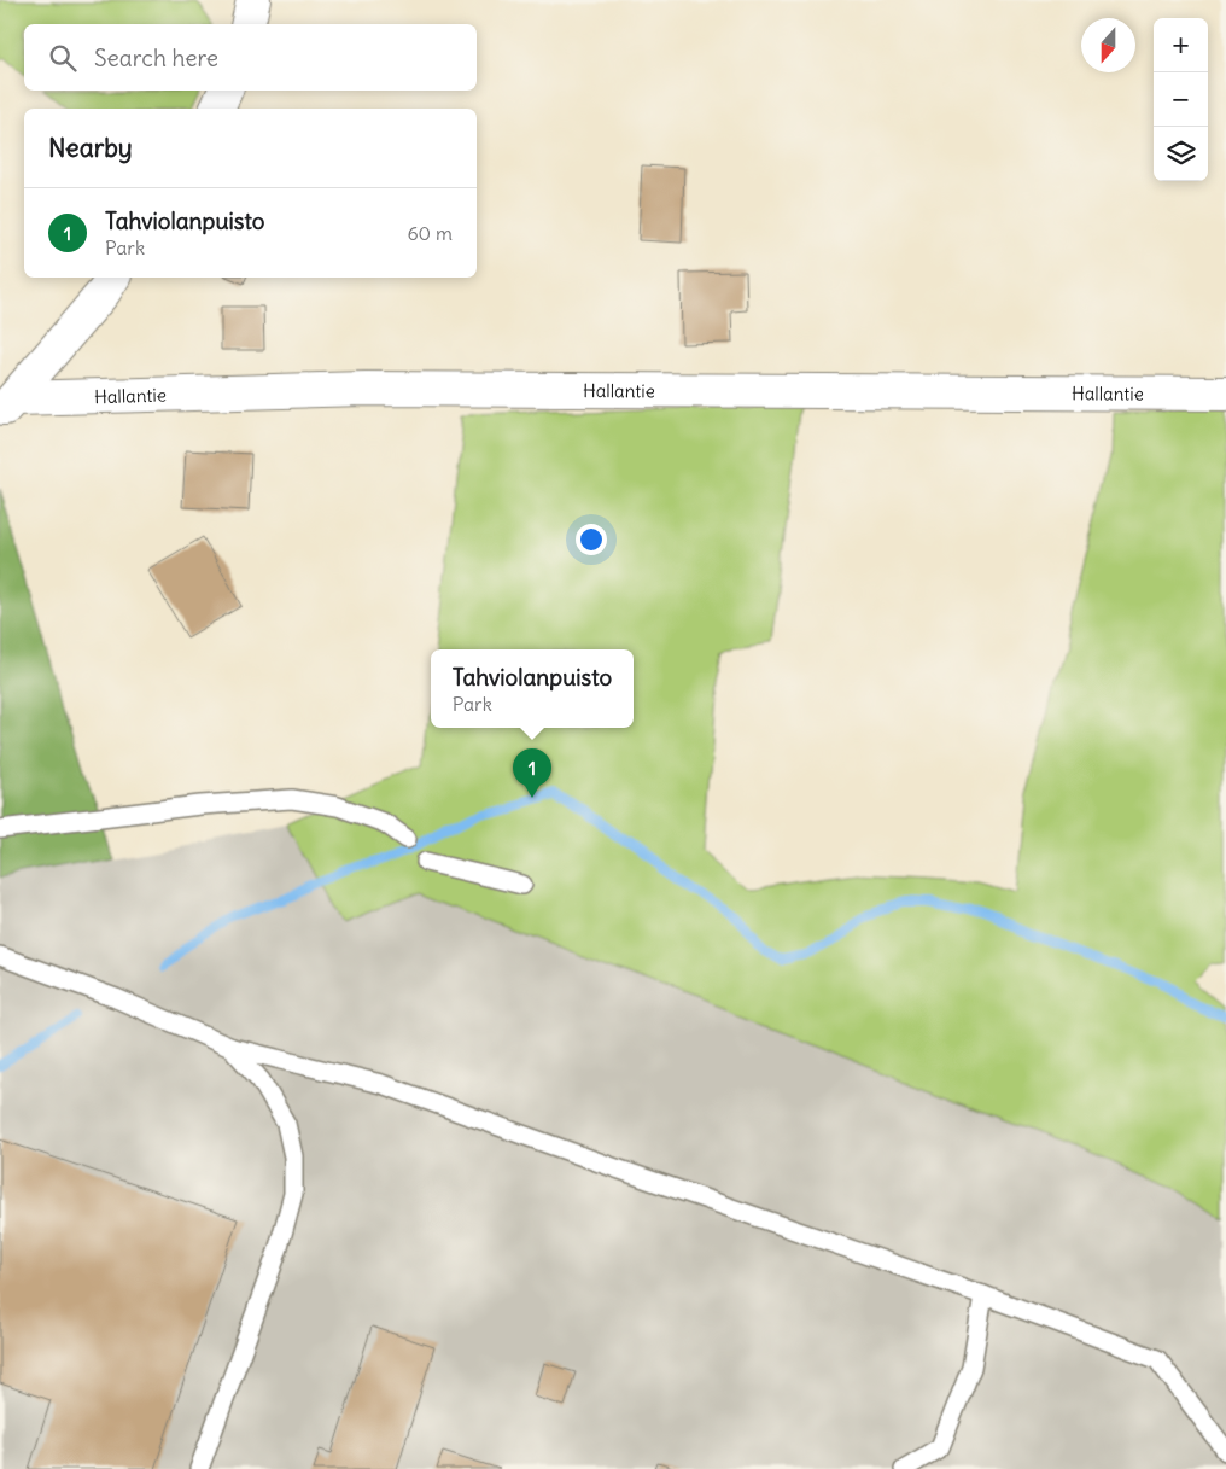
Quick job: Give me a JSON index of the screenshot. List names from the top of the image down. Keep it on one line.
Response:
{"streets":{"street":["Hallantie"]},"north":"bottom","page":{"map_buttons":["+","−"],"search":"Search here","heading":"Nearby","list":[{"mark":"1","name":"Tahviolanpuisto","note":"Park","value":"60 m"}],"popup":["Tahviolanpuisto","Park"],"pins":"1"}}
